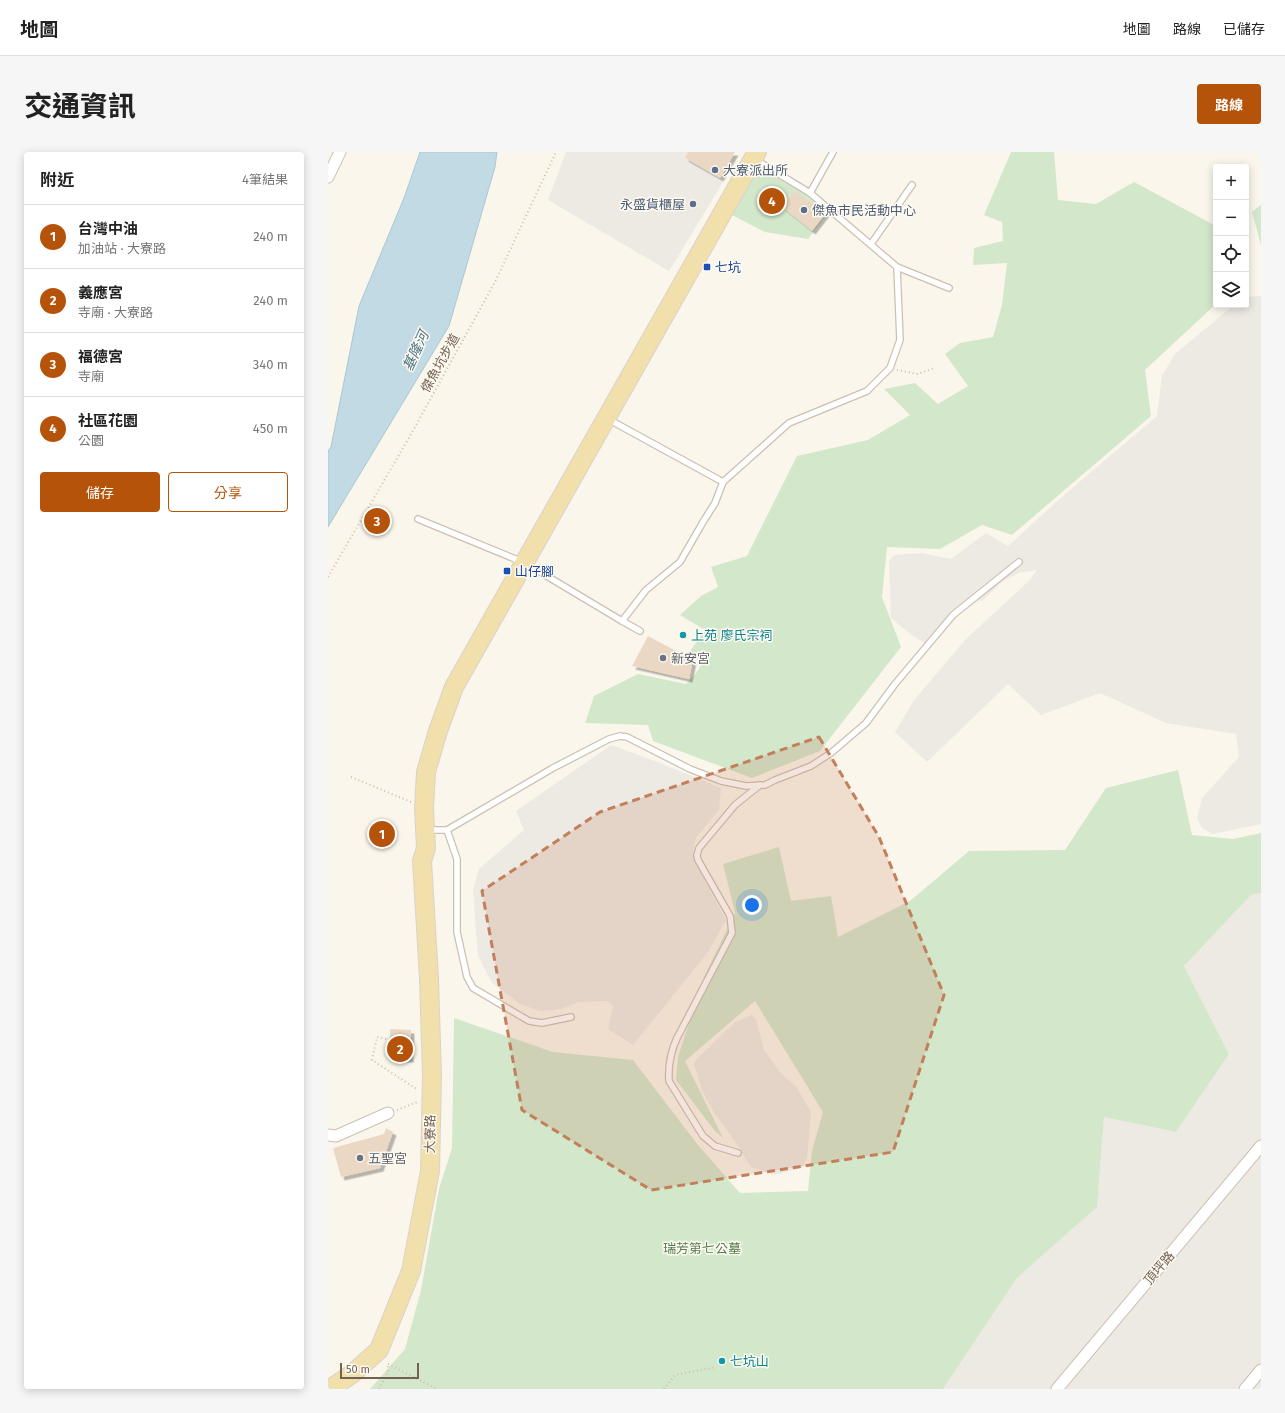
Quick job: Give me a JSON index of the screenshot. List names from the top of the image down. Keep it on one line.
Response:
{"streets":{"main road":["大寮路"],"street":["頂坪路"],"path":["傑魚坑步道"]},"water":["基隆河"],"parks":["瑞芳第七公墓"],"places":{"other":["大寮派出所","永盛貨櫃屋","傑魚市民活動中心","上苑 廖氏宗祠","新安宮","五聖宮","七坑山"],"transit":["七坑","山仔腳"]},"scale_bar":"50 m","page":{"header":"地圖","nav":["地圖","路線","已儲存"],"title":"交通資訊","buttons":["路線",["儲存","分享"]],"heading":["附近","4筆結果"],"map_buttons":["+","−"],"pins":["4","3","1","2"],"list":[{"mark":"1","name":"台灣中油","note":"加油站 · 大寮路","value":"240 m"},{"mark":"2","name":"義應宮","note":"寺廟 · 大寮路","value":"240 m"},{"mark":"3","name":"福德宮","note":"寺廟","value":"340 m"},{"mark":"4","name":"社區花園","note":"公園","value":"450 m"}],"scale":"50 m"}}
